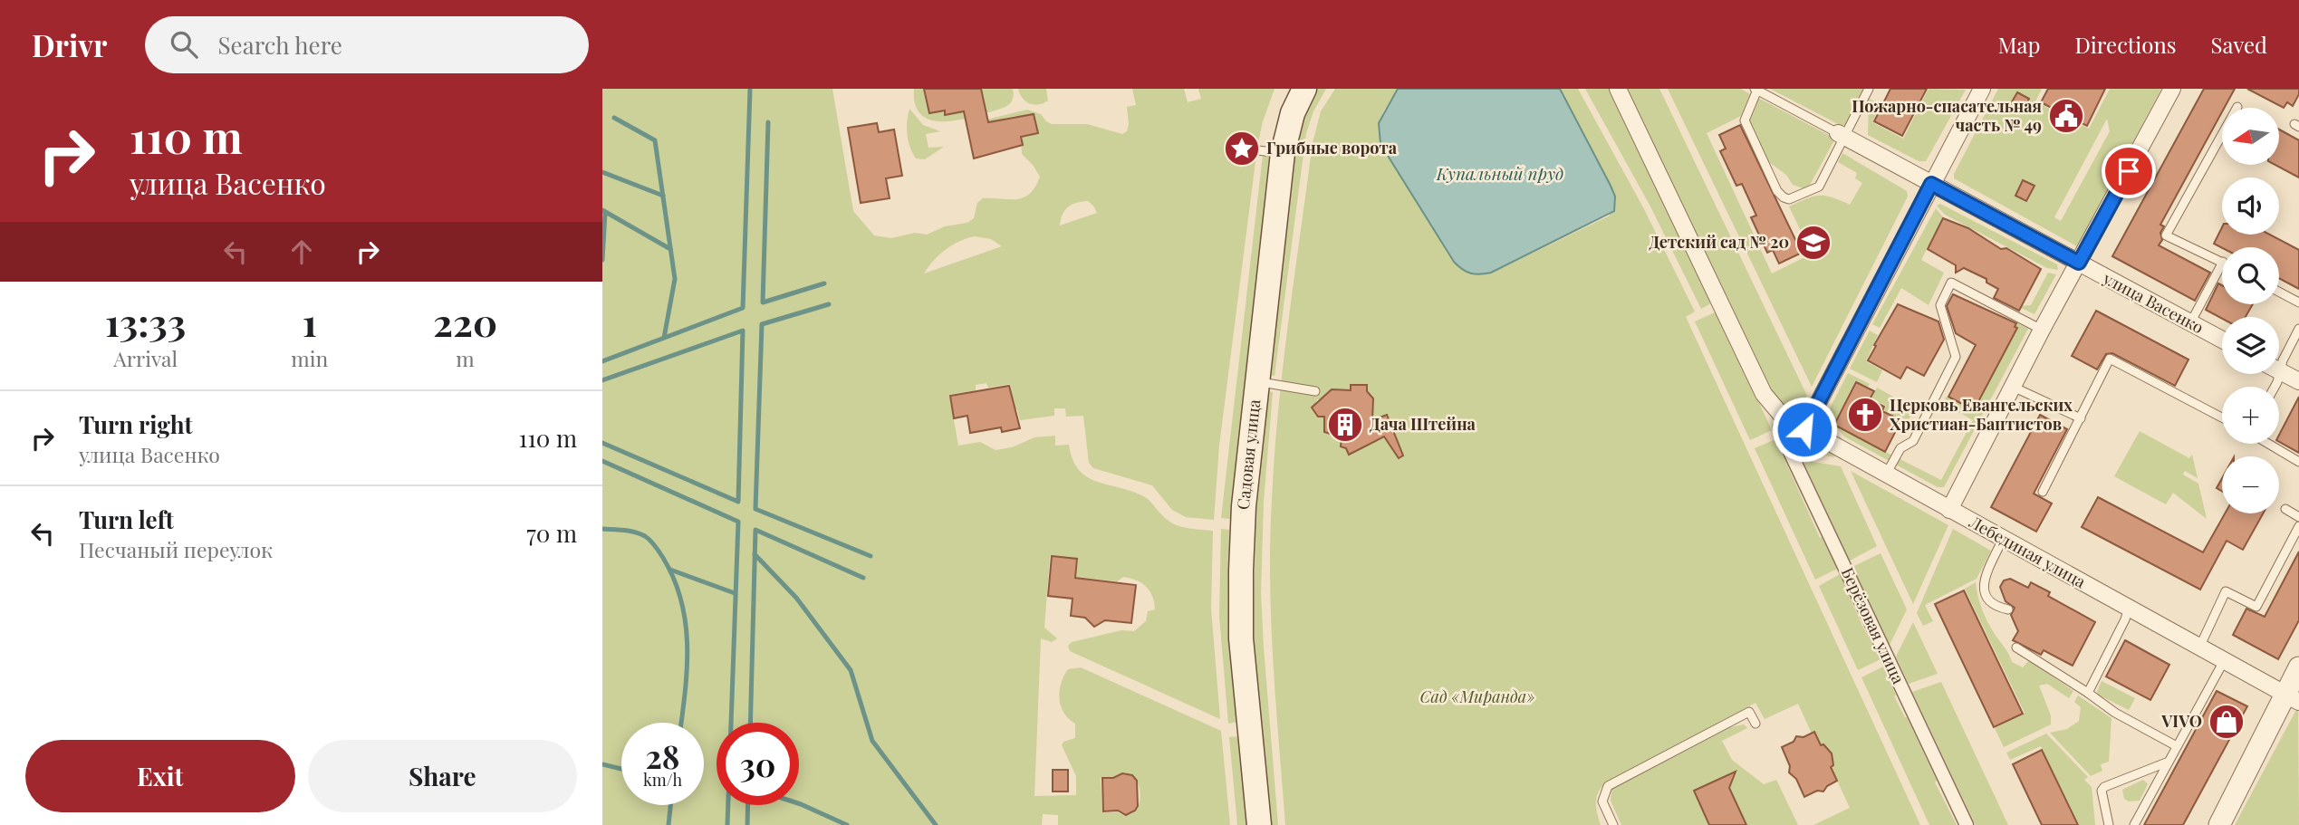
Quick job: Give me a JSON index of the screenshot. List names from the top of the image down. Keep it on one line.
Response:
{"streets":{"main road":["Садовая улица"],"street":["улица Васенко","Лебединая улица","Берёзовая улица"]},"water":["Купальный пруд"],"parks":["Сад «Миранда»"],"places":{"public building":["Пожарно-спасательная часть № 49"],"place":["Грибные ворота"],"school or university":["Детский сад № 20"],"church":["Церковь Евангельских Христиан-Баптистов"],"building":["Дача Штейна"],"shop":["VIVO"]},"north":"left","page":{"header":"Drivr","search":"Search here","nav":["Map","Directions","Saved"],"turn":["110 m","улица Васенко"],"map_buttons":["+","−"],"eta":["13:33","Arrival","1","min","220","m"],"list":[{"name":"Turn right","note":"улица Васенко","value":"110 m"},{"name":"Turn left","note":"Песчаный переулок","value":"70 m"}],"speed":"28 km/h","limit":"30","buttons":["Exit","Share"]}}
